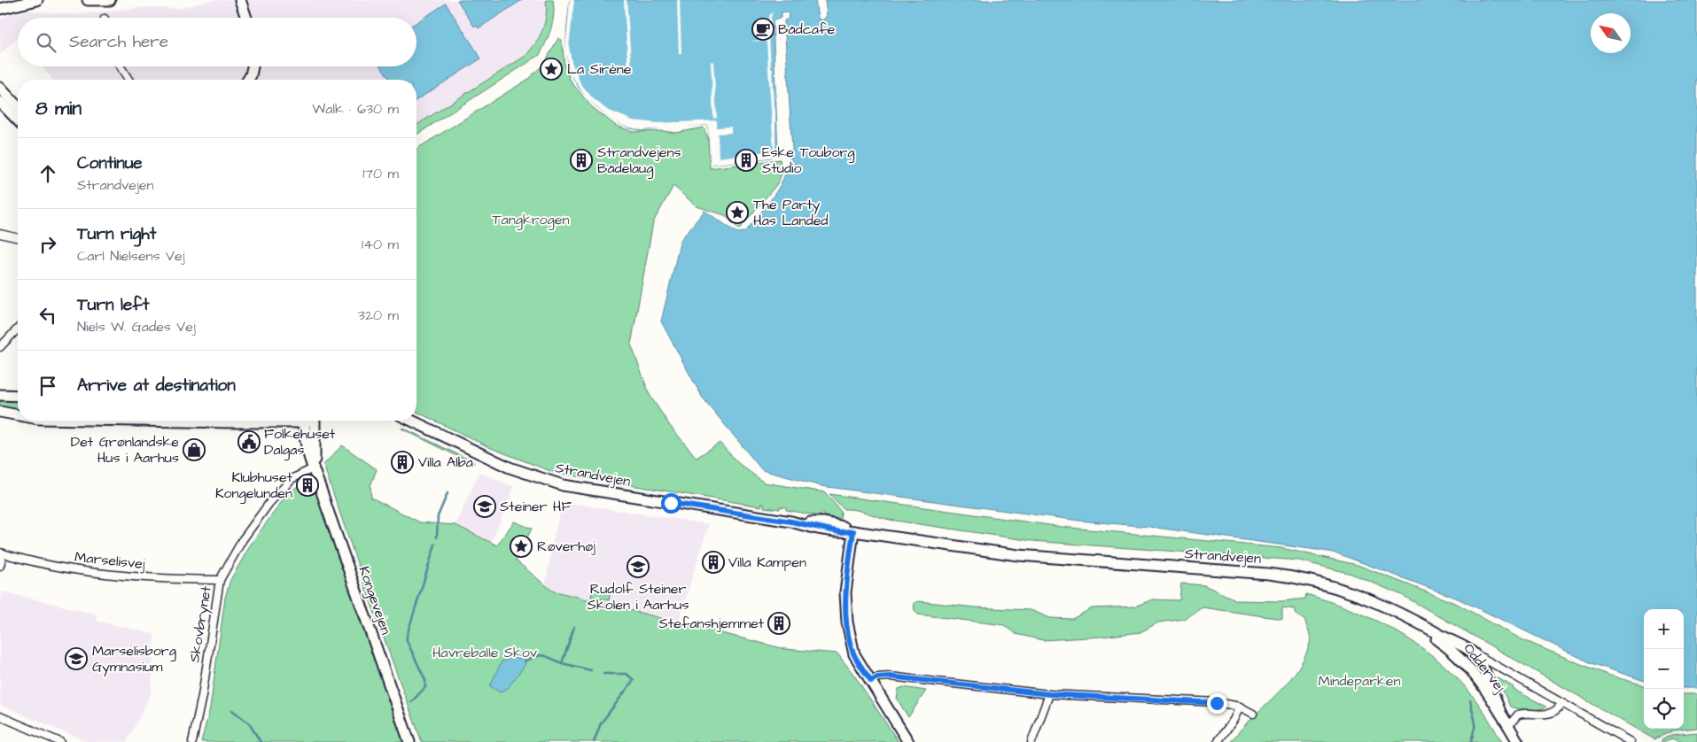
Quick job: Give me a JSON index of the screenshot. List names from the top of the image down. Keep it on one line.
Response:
{"streets":{"street":["Strandvejen","Marselisvej","Kongevejen","Skovbrynet","Oddervej"]},"crossings":[["Strandvejen","Oddervej"],["Marselisvej","Skovbrynet"],["Kongevejen","Skovbrynet"]],"parks":["Tangkrogen","Havreballe Skov","Mindeparken"],"places":{"cafe":["Bådcafe"],"place":["La Sirène","The Party Has Landed","Røverhøj"],"building":["Strandvejens Bådelaug","Eske Touborg Studio","Villa Alba","Klubhuset Kongelunden","Villa Kampen","Stefanshjemmet"],"public building":["Folkehuset Dalgas"],"shop":["Det Grønlandske Hus i Aarhus"],"school or university":["Steiner HF","Rudolf Steiner Skolen i Aarhus","Marselisborg Gymnasium"]},"north":"top left","page":{"search":"Search here","heading":["8 min","Walk · 630 m"],"list":[["Continue","Strandvejen","170 m"],["Turn right","Carl Nielsens Vej","140 m"],["Turn left","Niels W. Gades Vej","320 m"],"Arrive at destination"],"map_buttons":["+","−"]}}
